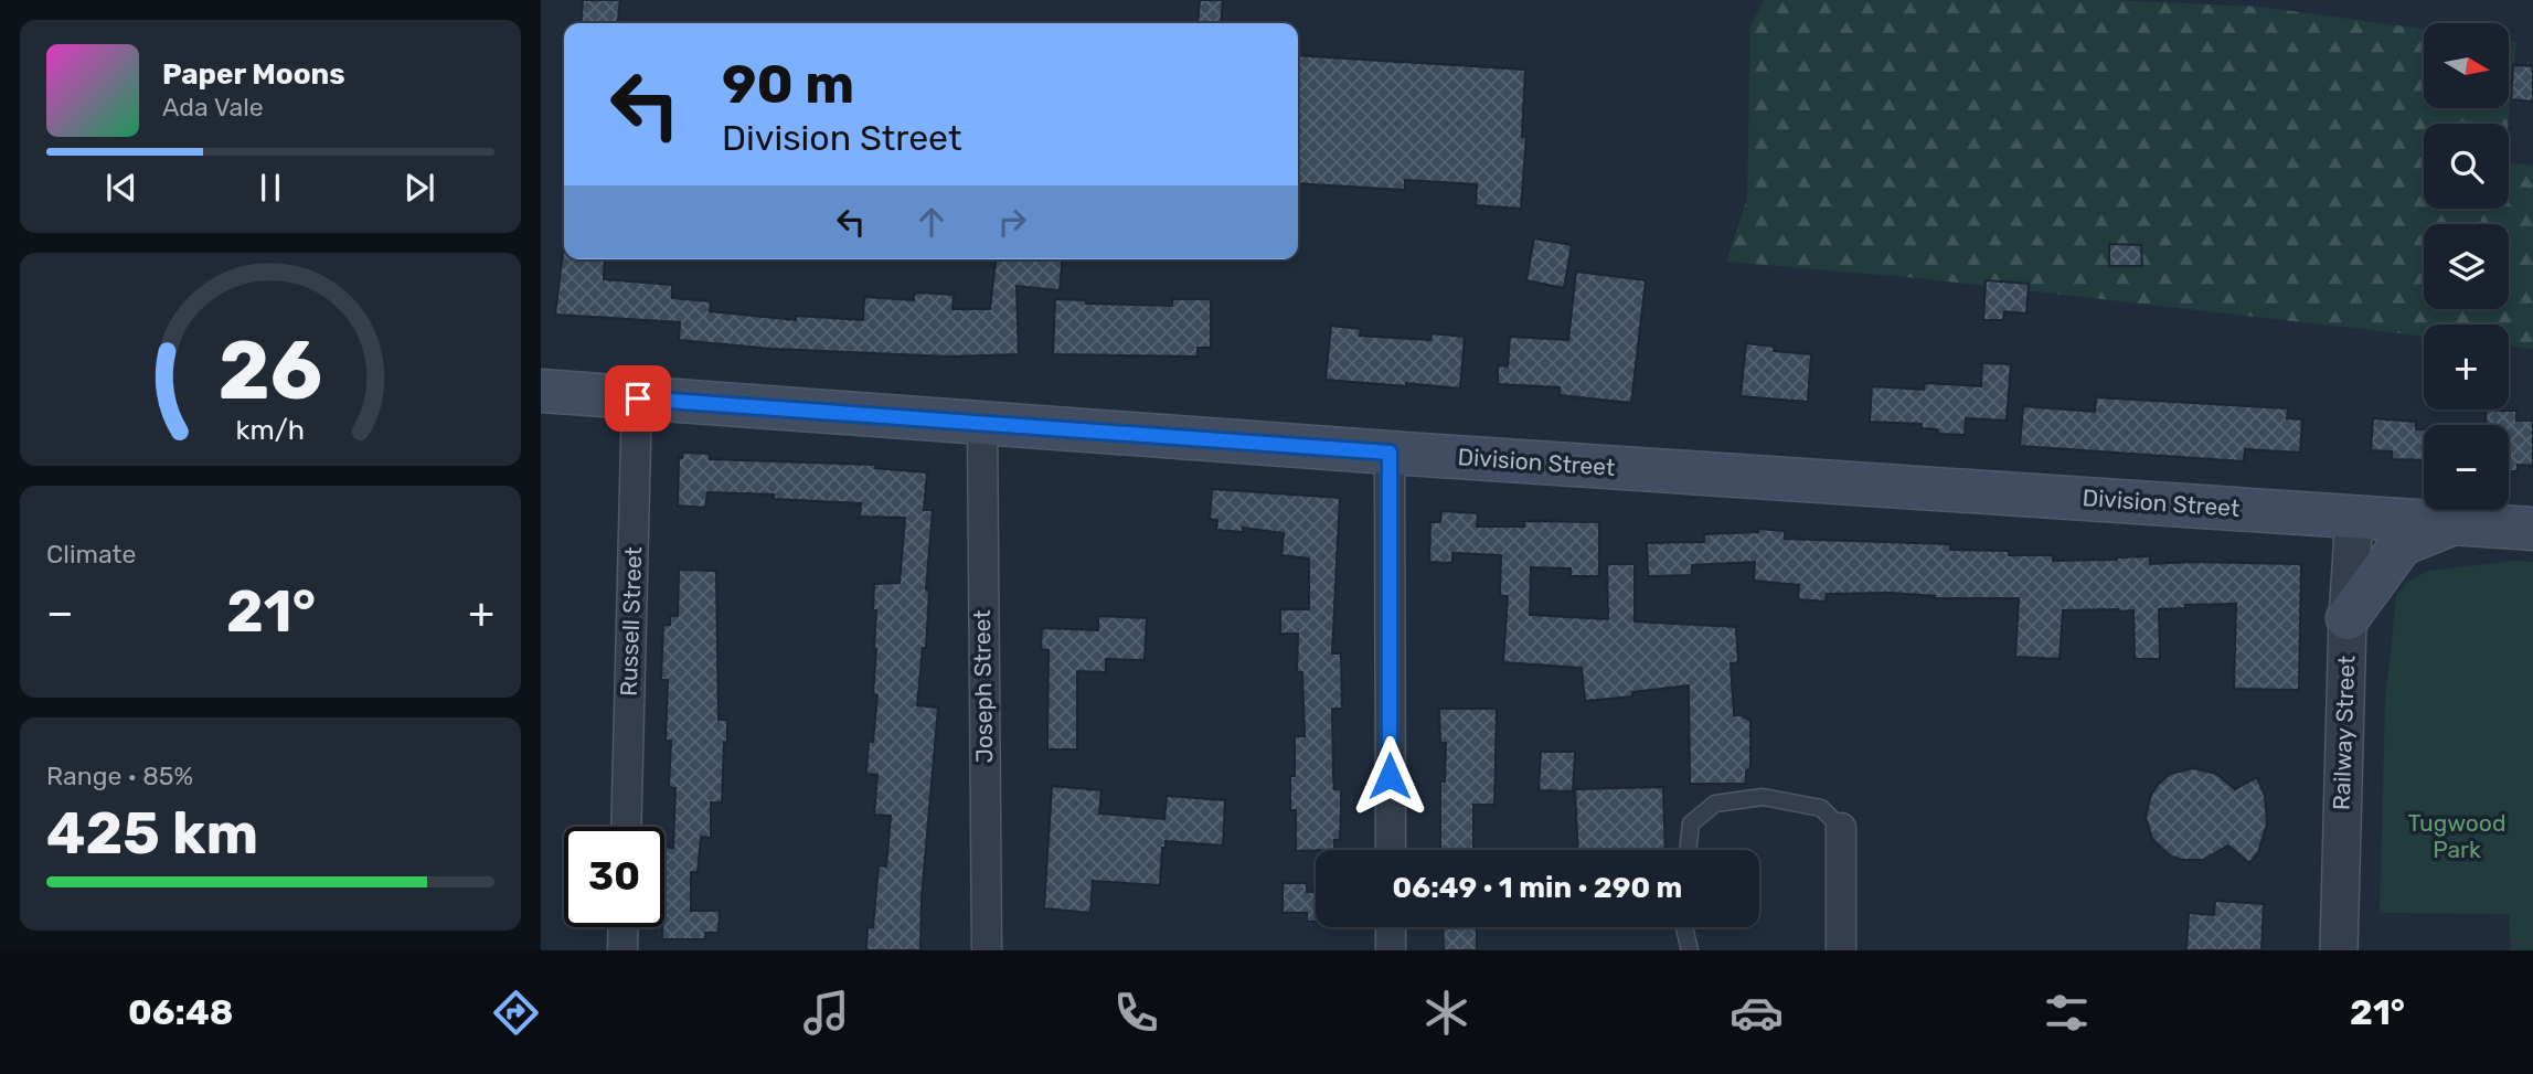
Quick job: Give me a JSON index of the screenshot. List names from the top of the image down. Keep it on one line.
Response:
{"streets":{"main road":["Division Street"],"street":["Russell Street","Joseph Street","Railway Street"]},"crossings":[["Division Street","Russell Street"],["Division Street","Joseph Street"],["Division Street","Railway Street"]],"parks":["Tugwood Park"],"north":"right","page":{"map_buttons":["+","−"],"turn":["90 m","Division Street"],"song":["Paper Moons","Ada Vale"],"tile":["Climate",["Range · 85%","425 km"]],"heat":["−","21°","+"],"limit":"30","trip":"06:49 · 1 min · 290 m","tabs":["06:48","21°"],"gauge":["26","km/h"]}}
